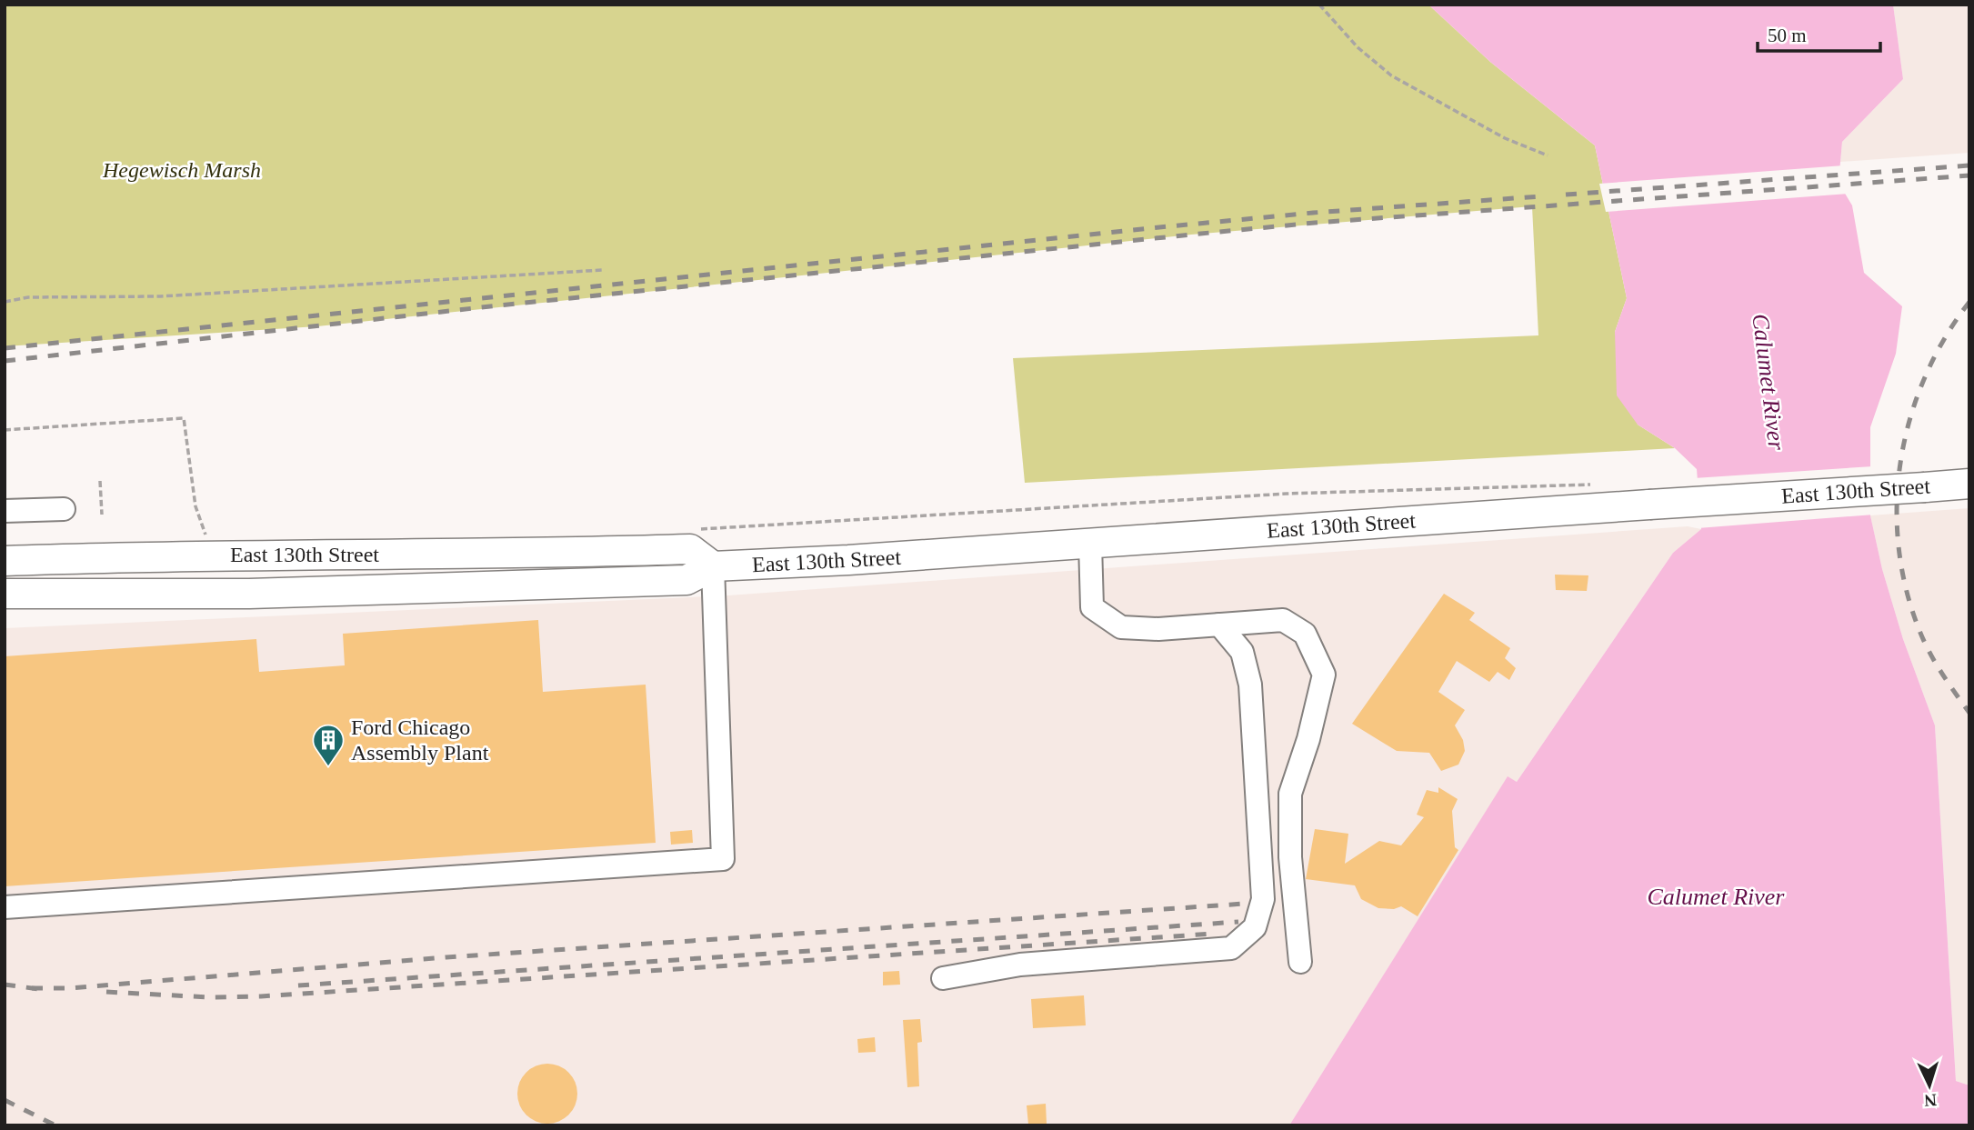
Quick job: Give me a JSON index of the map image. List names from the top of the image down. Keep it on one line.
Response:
{"streets":{"main road":["East 130th Street"]},"water":["Calumet River"],"parks":["Hegewisch Marsh"],"places":{"building":["Ford Chicago Assembly Plant"]},"scale_bar":"50 m","north":"bottom"}
